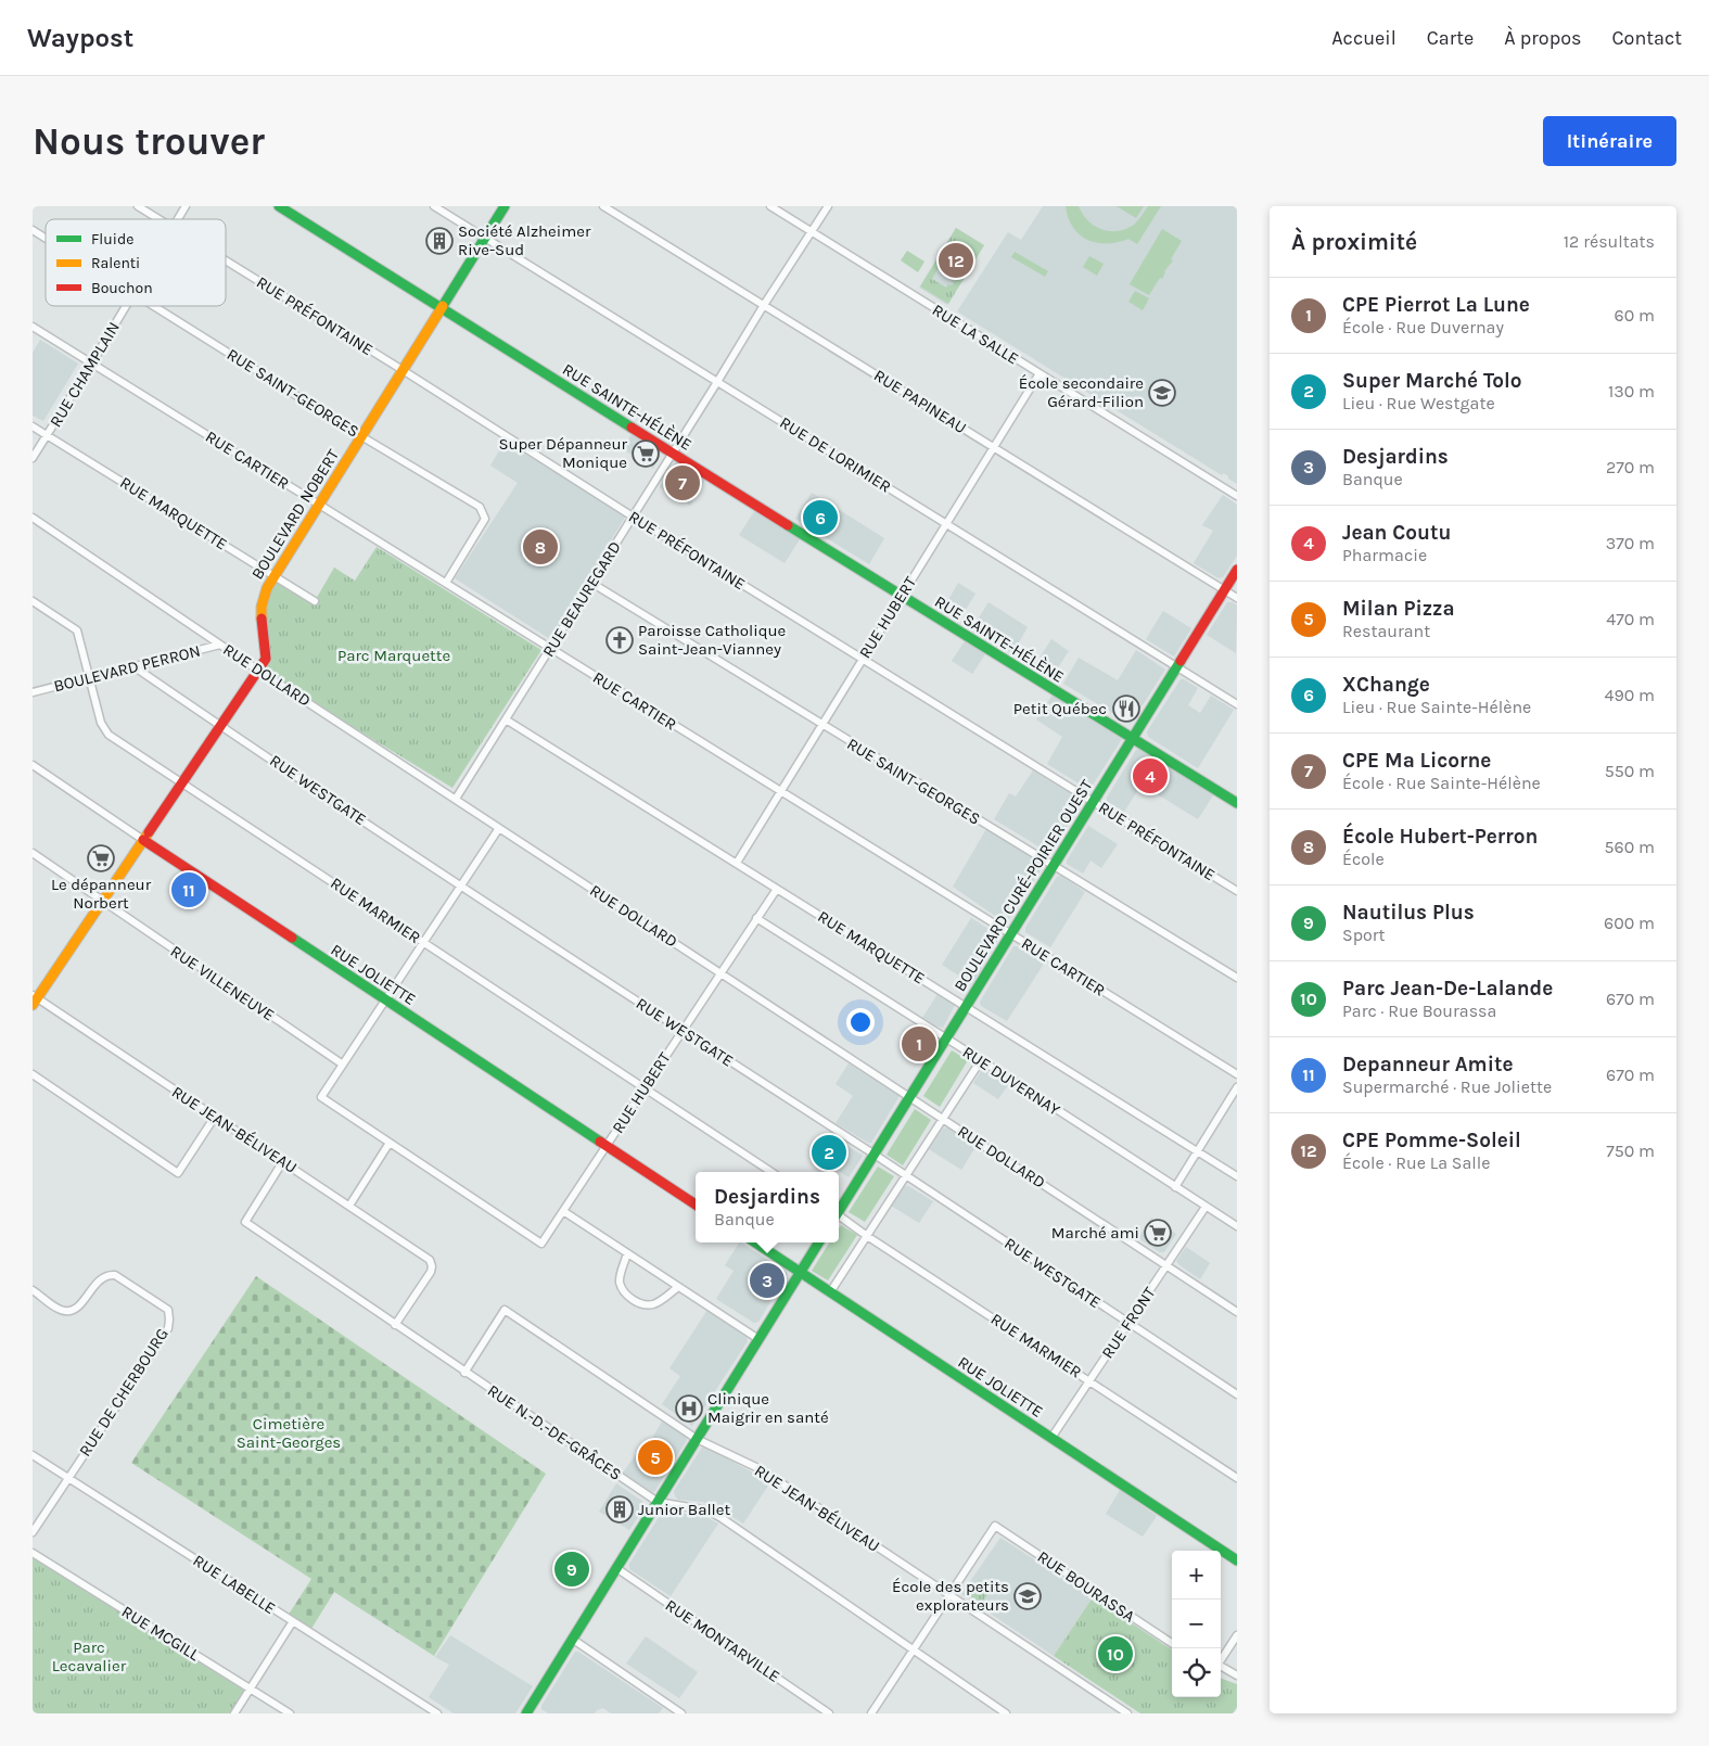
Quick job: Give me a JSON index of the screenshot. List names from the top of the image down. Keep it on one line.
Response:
{"streets":{"street":["RUE PRÉFONTAINE","RUE LA SALLE","RUE CHAMPLAIN","RUE SAINT-GEORGES","RUE PAPINEAU","RUE SAINTE-HÉLÈNE","RUE DE LORIMIER","RUE CARTIER","RUE MARQUETTE","BOULEVARD NOBERT","RUE BEAUREGARD","RUE HUBERT","BOULEVARD PERRON","RUE DOLLARD","RUE WESTGATE","BOULEVARD CURÉ-POIRIER OUEST","RUE MARMIER","RUE JOLIETTE","RUE VILLENEUVE","RUE DUVERNAY","RUE JEAN-BÉLIVEAU","RUE FRONT","RUE DE CHERBOURG","RUE N.-D.-DE-GRÂCES","RUE LABELLE","RUE BOURASSA","RUE MCGILL","RUE MONTARVILLE"]},"crossings":[["RUE PRÉFONTAINE","BOULEVARD NOBERT"],["RUE PRÉFONTAINE","RUE BEAUREGARD"],["RUE PRÉFONTAINE","RUE HUBERT"],["RUE PRÉFONTAINE","BOULEVARD CURÉ-POIRIER OUEST"],["RUE LA SALLE","RUE BEAUREGARD"],["RUE LA SALLE","RUE HUBERT"],["RUE CHAMPLAIN","RUE CARTIER"],["RUE CHAMPLAIN","RUE MARQUETTE"],["RUE SAINT-GEORGES","RUE CARTIER"],["RUE SAINT-GEORGES","BOULEVARD NOBERT"],["RUE SAINT-GEORGES","RUE BEAUREGARD"],["RUE SAINT-GEORGES","RUE HUBERT"],["RUE SAINT-GEORGES","BOULEVARD CURÉ-POIRIER OUEST"],["RUE PAPINEAU","RUE BEAUREGARD"],["RUE PAPINEAU","RUE HUBERT"],["RUE PAPINEAU","BOULEVARD CURÉ-POIRIER OUEST"],["RUE SAINTE-HÉLÈNE","BOULEVARD NOBERT"],["RUE SAINTE-HÉLÈNE","RUE BEAUREGARD"],["RUE SAINTE-HÉLÈNE","RUE HUBERT"],["RUE SAINTE-HÉLÈNE","BOULEVARD CURÉ-POIRIER OUEST"],["RUE DE LORIMIER","BOULEVARD NOBERT"],["RUE DE LORIMIER","RUE BEAUREGARD"],["RUE DE LORIMIER","RUE HUBERT"],["RUE DE LORIMIER","BOULEVARD CURÉ-POIRIER OUEST"],["RUE CARTIER","BOULEVARD NOBERT"],["RUE CARTIER","RUE BEAUREGARD"],["RUE CARTIER","RUE HUBERT"],["RUE CARTIER","BOULEVARD CURÉ-POIRIER OUEST"],["RUE MARQUETTE","BOULEVARD NOBERT"],["RUE MARQUETTE","RUE BEAUREGARD"],["RUE MARQUETTE","RUE HUBERT"],["RUE MARQUETTE","BOULEVARD CURÉ-POIRIER OUEST"],["BOULEVARD NOBERT","RUE DOLLARD"],["BOULEVARD NOBERT","RUE WESTGATE"],["BOULEVARD NOBERT","RUE MARMIER"],["BOULEVARD NOBERT","RUE JOLIETTE"],["BOULEVARD NOBERT","RUE VILLENEUVE"],["BOULEVARD NOBERT","RUE JEAN-BÉLIVEAU"],["RUE BEAUREGARD","RUE DOLLARD"],["RUE HUBERT","RUE DOLLARD"],["RUE HUBERT","RUE WESTGATE"],["RUE HUBERT","RUE MARMIER"],["RUE HUBERT","RUE JOLIETTE"],["RUE HUBERT","RUE DUVERNAY"],["BOULEVARD PERRON","RUE DOLLARD"],["BOULEVARD PERRON","RUE WESTGATE"],["BOULEVARD PERRON","RUE MARMIER"],["RUE DOLLARD","BOULEVARD CURÉ-POIRIER OUEST"],["RUE DOLLARD","RUE FRONT"],["RUE WESTGATE","BOULEVARD CURÉ-POIRIER OUEST"],["RUE WESTGATE","RUE FRONT"],["BOULEVARD CURÉ-POIRIER OUEST","RUE DUVERNAY"],["RUE MARMIER","RUE FRONT"],["RUE JOLIETTE","RUE FRONT"],["RUE DUVERNAY","RUE FRONT"],["RUE JEAN-BÉLIVEAU","RUE N.-D.-DE-GRÂCES"],["RUE JEAN-BÉLIVEAU","RUE BOURASSA"],["RUE DE CHERBOURG","RUE LABELLE"]],"parks":["Parc Marquette","Cimetière Saint-Georges","Parc Lecavalier"],"places":{"building":["Société Alzheimer Rive-Sud","Junior Ballet"],"school or university":["École secondaire Gérard-Filion","École des petits explorateurs"],"supermarket":["Super Dépanneur Monique","Le dépanneur Norbert","Marché ami"],"church":["Paroisse Catholique Saint-Jean-Vianney"],"restaurant":["Petit Québec"],"hospital":["Clinique Maigrir en santé"]},"legend":["Fluide","Ralenti","Bouchon"],"page":{"header":"Waypost","nav":["Accueil","Carte","À propos","Contact"],"buttons":"Itinéraire","title":"Nous trouver","heading":["À proximité","12 résultats"],"pins":["12","7","6","8","4","11","1","2","3","5","9","10"],"list":[{"mark":"1","name":"CPE Pierrot La Lune","note":"École · Rue Duvernay","value":"60 m"},{"mark":"2","name":"Super Marché Tolo","note":"Lieu · Rue Westgate","value":"130 m"},{"mark":"3","name":"Desjardins","note":"Banque","value":"270 m"},{"mark":"4","name":"Jean Coutu","note":"Pharmacie","value":"370 m"},{"mark":"5","name":"Milan Pizza","note":"Restaurant","value":"470 m"},{"mark":"6","name":"XChange","note":"Lieu · Rue Sainte-Hélène","value":"490 m"},{"mark":"7","name":"CPE Ma Licorne","note":"École · Rue Sainte-Hélène","value":"550 m"},{"mark":"8","name":"École Hubert-Perron","note":"École","value":"560 m"},{"mark":"9","name":"Nautilus Plus","note":"Sport","value":"600 m"},{"mark":"10","name":"Parc Jean-De-Lalande","note":"Parc · Rue Bourassa","value":"670 m"},{"mark":"11","name":"Depanneur Amite","note":"Supermarché · Rue Joliette","value":"670 m"},{"mark":"12","name":"CPE Pomme-Soleil","note":"École · Rue La Salle","value":"750 m"}],"popup":["Desjardins","Banque"],"map_buttons":["+","−"]}}
